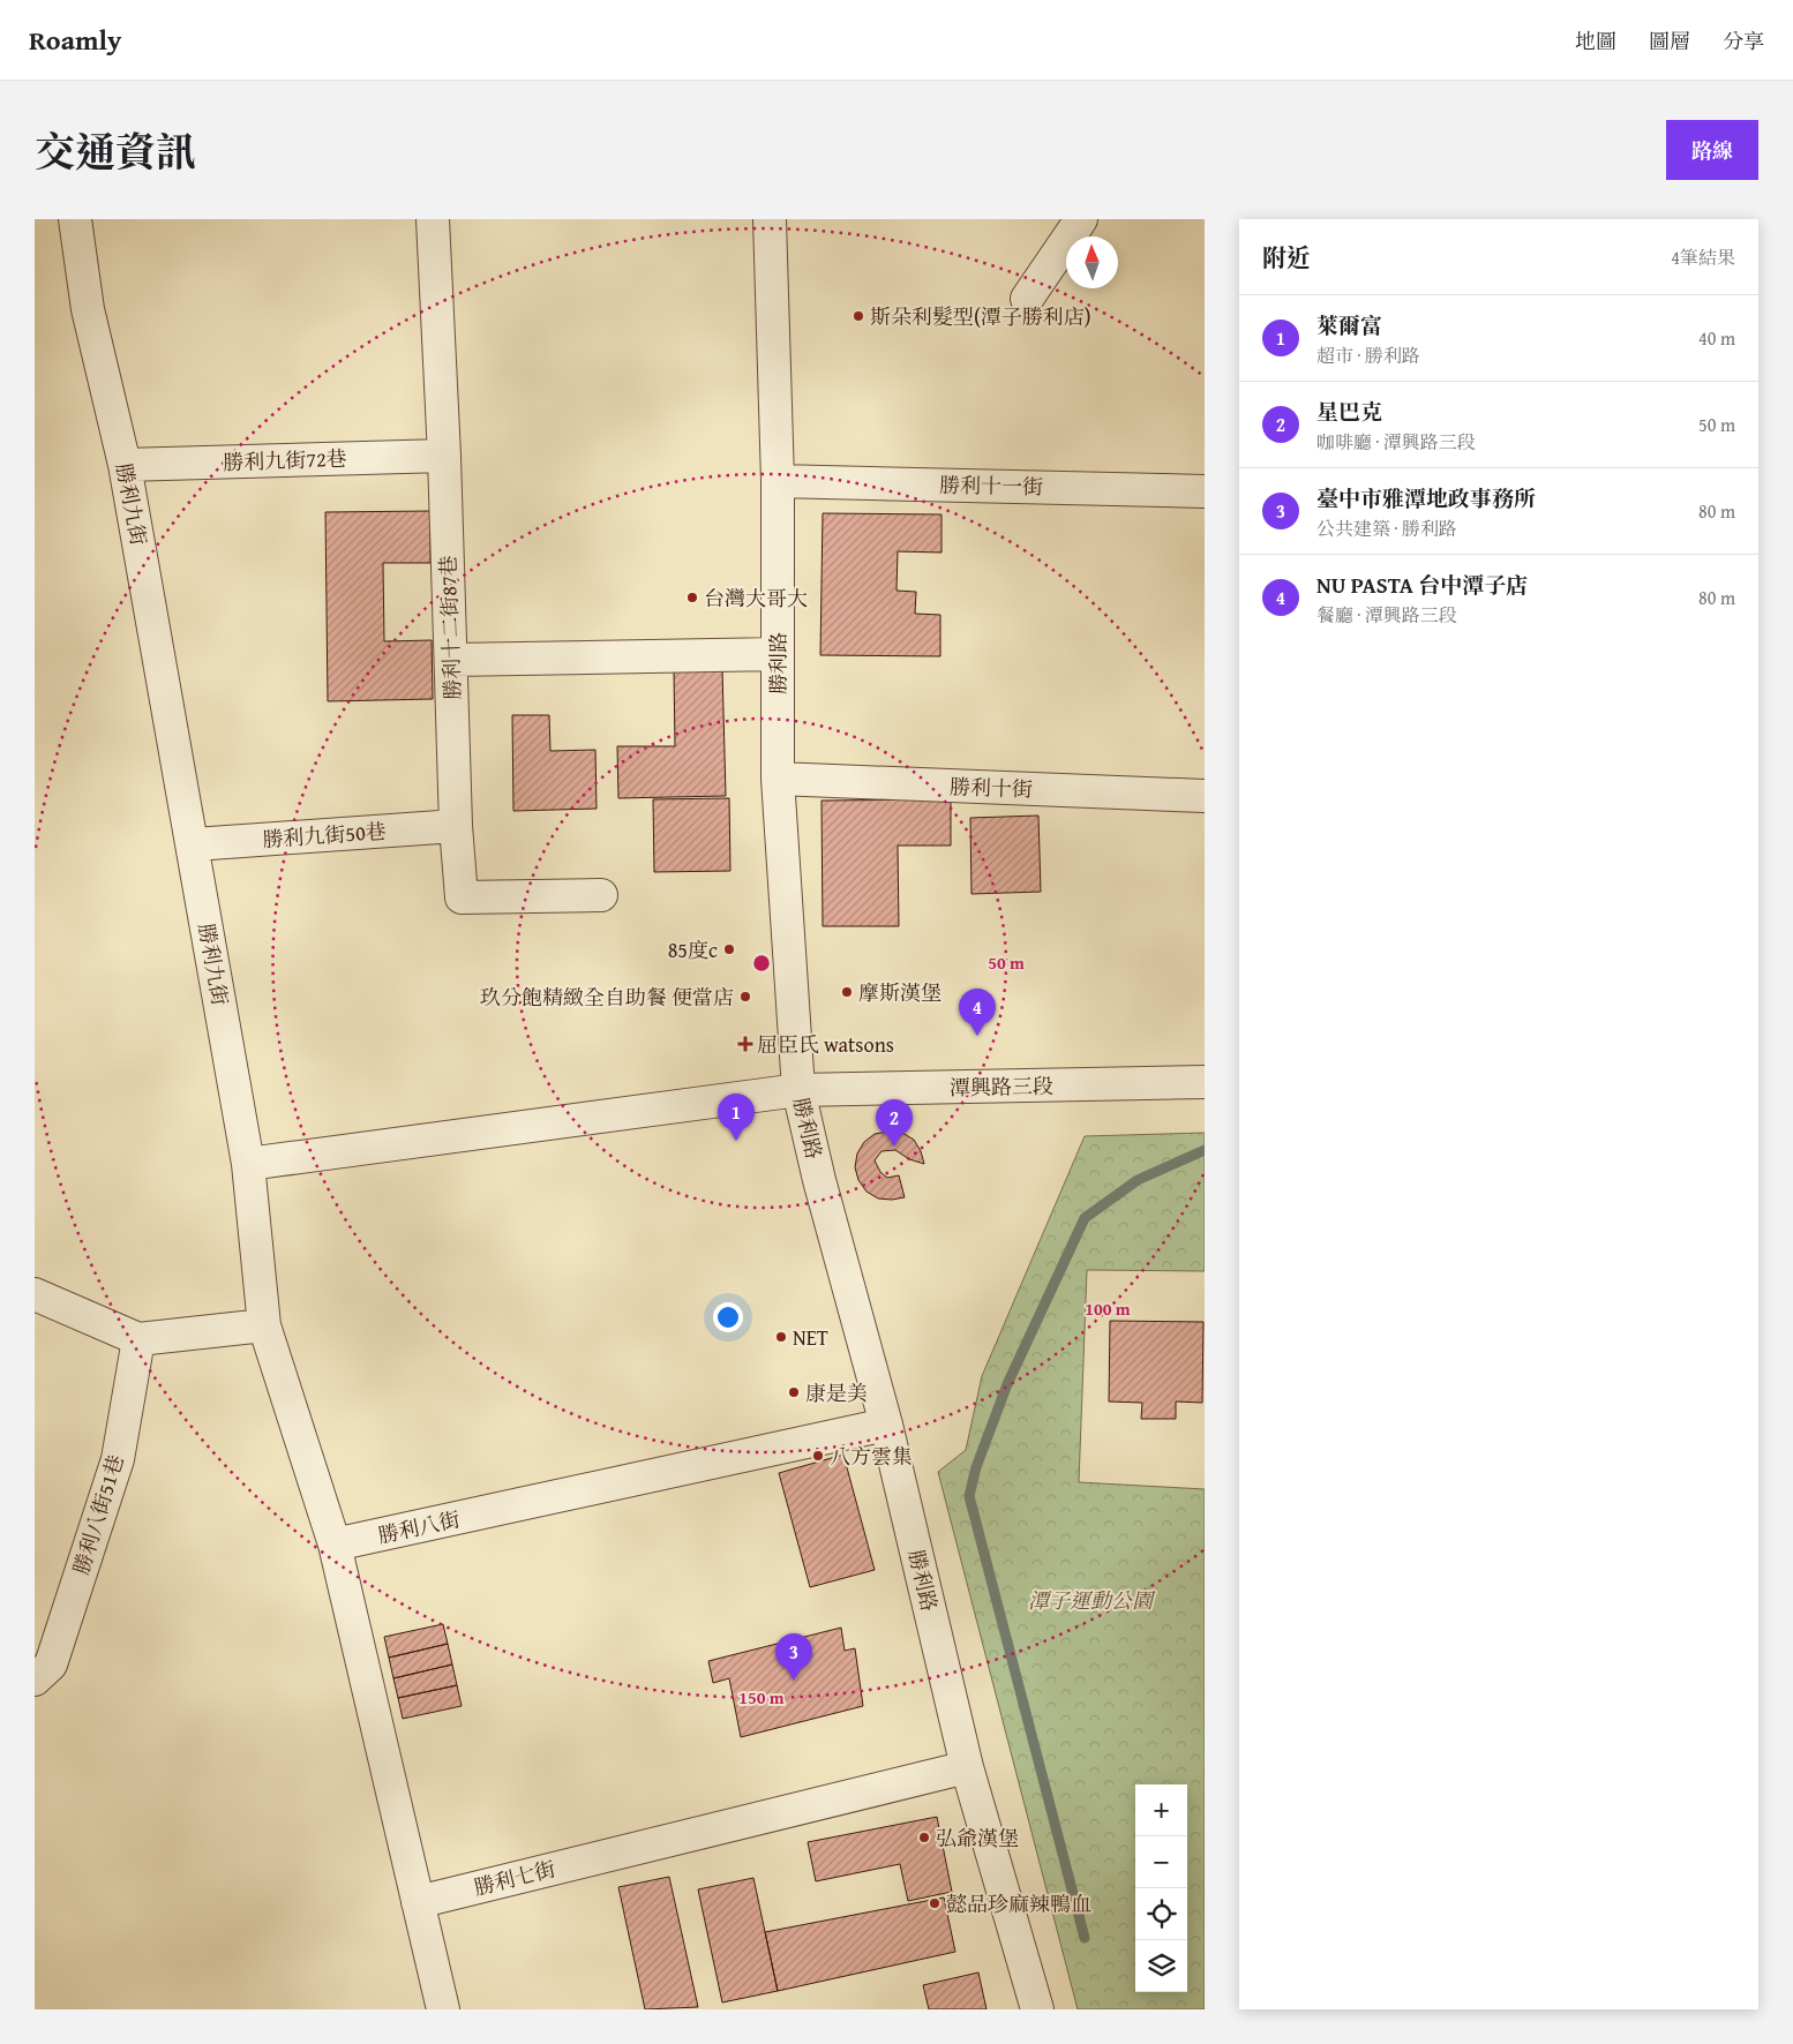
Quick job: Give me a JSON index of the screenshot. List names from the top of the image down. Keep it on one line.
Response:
{"streets":{"street":["勝利九街72巷","勝利十一街","勝利九街","勝利十二街87巷","勝利路","勝利十街","勝利九街50巷","潭興路三段","勝利八街51巷","勝利八街","勝利七街"]},"crossings":[["勝利九街72巷","勝利九街"],["勝利九街72巷","勝利十二街87巷"],["勝利十一街","勝利路"],["勝利九街","勝利九街50巷"],["勝利十二街87巷","勝利九街50巷"],["勝利路","勝利十街"],["勝利路","潭興路三段"],["勝利路","勝利八街"],["勝利路","勝利七街"]],"parks":["潭子運動公園"],"places":{"other":["斯朵利髮型(潭子勝利店)","台灣大哥大","85度c","摩斯漢堡","玖分飽精緻全自助餐 便當店","NET","康是美","八方雲集","弘爺漢堡","懿品珍麻辣鴨血"],"health":["屈臣氏 watsons"]},"north":"top","page":{"header":"Roamly","nav":["地圖","圖層","分享"],"title":"交通資訊","buttons":"路線","heading":["附近","4筆結果"],"list":[{"mark":"1","name":"萊爾富","note":"超市 · 勝利路","value":"40 m"},{"mark":"2","name":"星巴克","note":"咖啡廳 · 潭興路三段","value":"50 m"},{"mark":"3","name":"臺中市雅潭地政事務所","note":"公共建築 · 勝利路","value":"80 m"},{"mark":"4","name":"NU PASTA 台中潭子店","note":"餐廳 · 潭興路三段","value":"80 m"}],"pins":["4","1","2","3"],"map_buttons":["+","−"]},"rings":["50 m","100 m","150 m"]}
